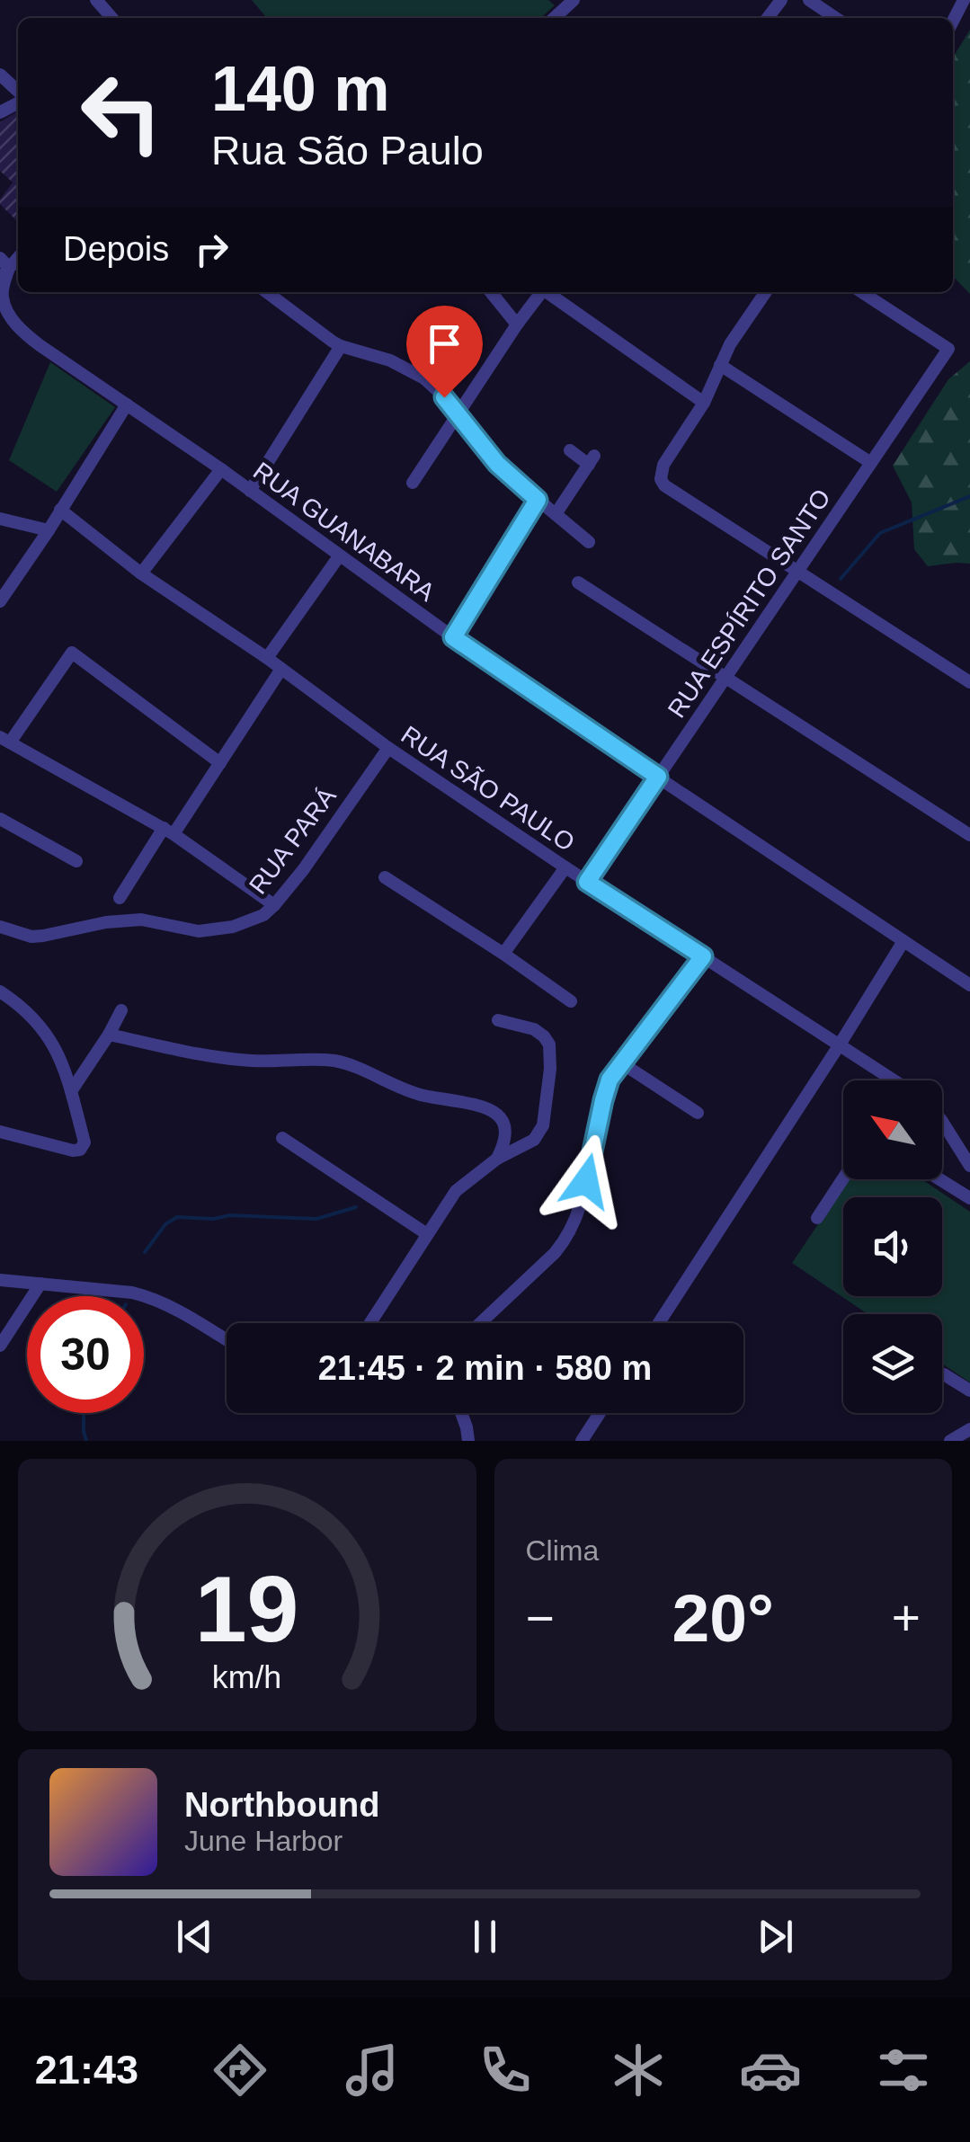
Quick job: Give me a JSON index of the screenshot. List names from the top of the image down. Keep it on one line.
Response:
{"streets":{"street":["RUA GUANABARA","RUA ESPÍRITO SANTO","RUA SÃO PAULO","RUA PARÁ"]},"crossings":[["RUA GUANABARA","RUA ESPÍRITO SANTO"],["RUA ESPÍRITO SANTO","RUA SÃO PAULO"],["RUA SÃO PAULO","RUA PARÁ"]],"north":"top left","page":{"turn":["140 m","Rua São Paulo"],"then":"Depois","limit":"30","trip":"21:45 · 2 min · 580 m","tile":"Clima","heat":["−","20°","+"],"song":["Northbound","June Harbor"],"tabs":"21:43","gauge":["19","km/h"]}}
